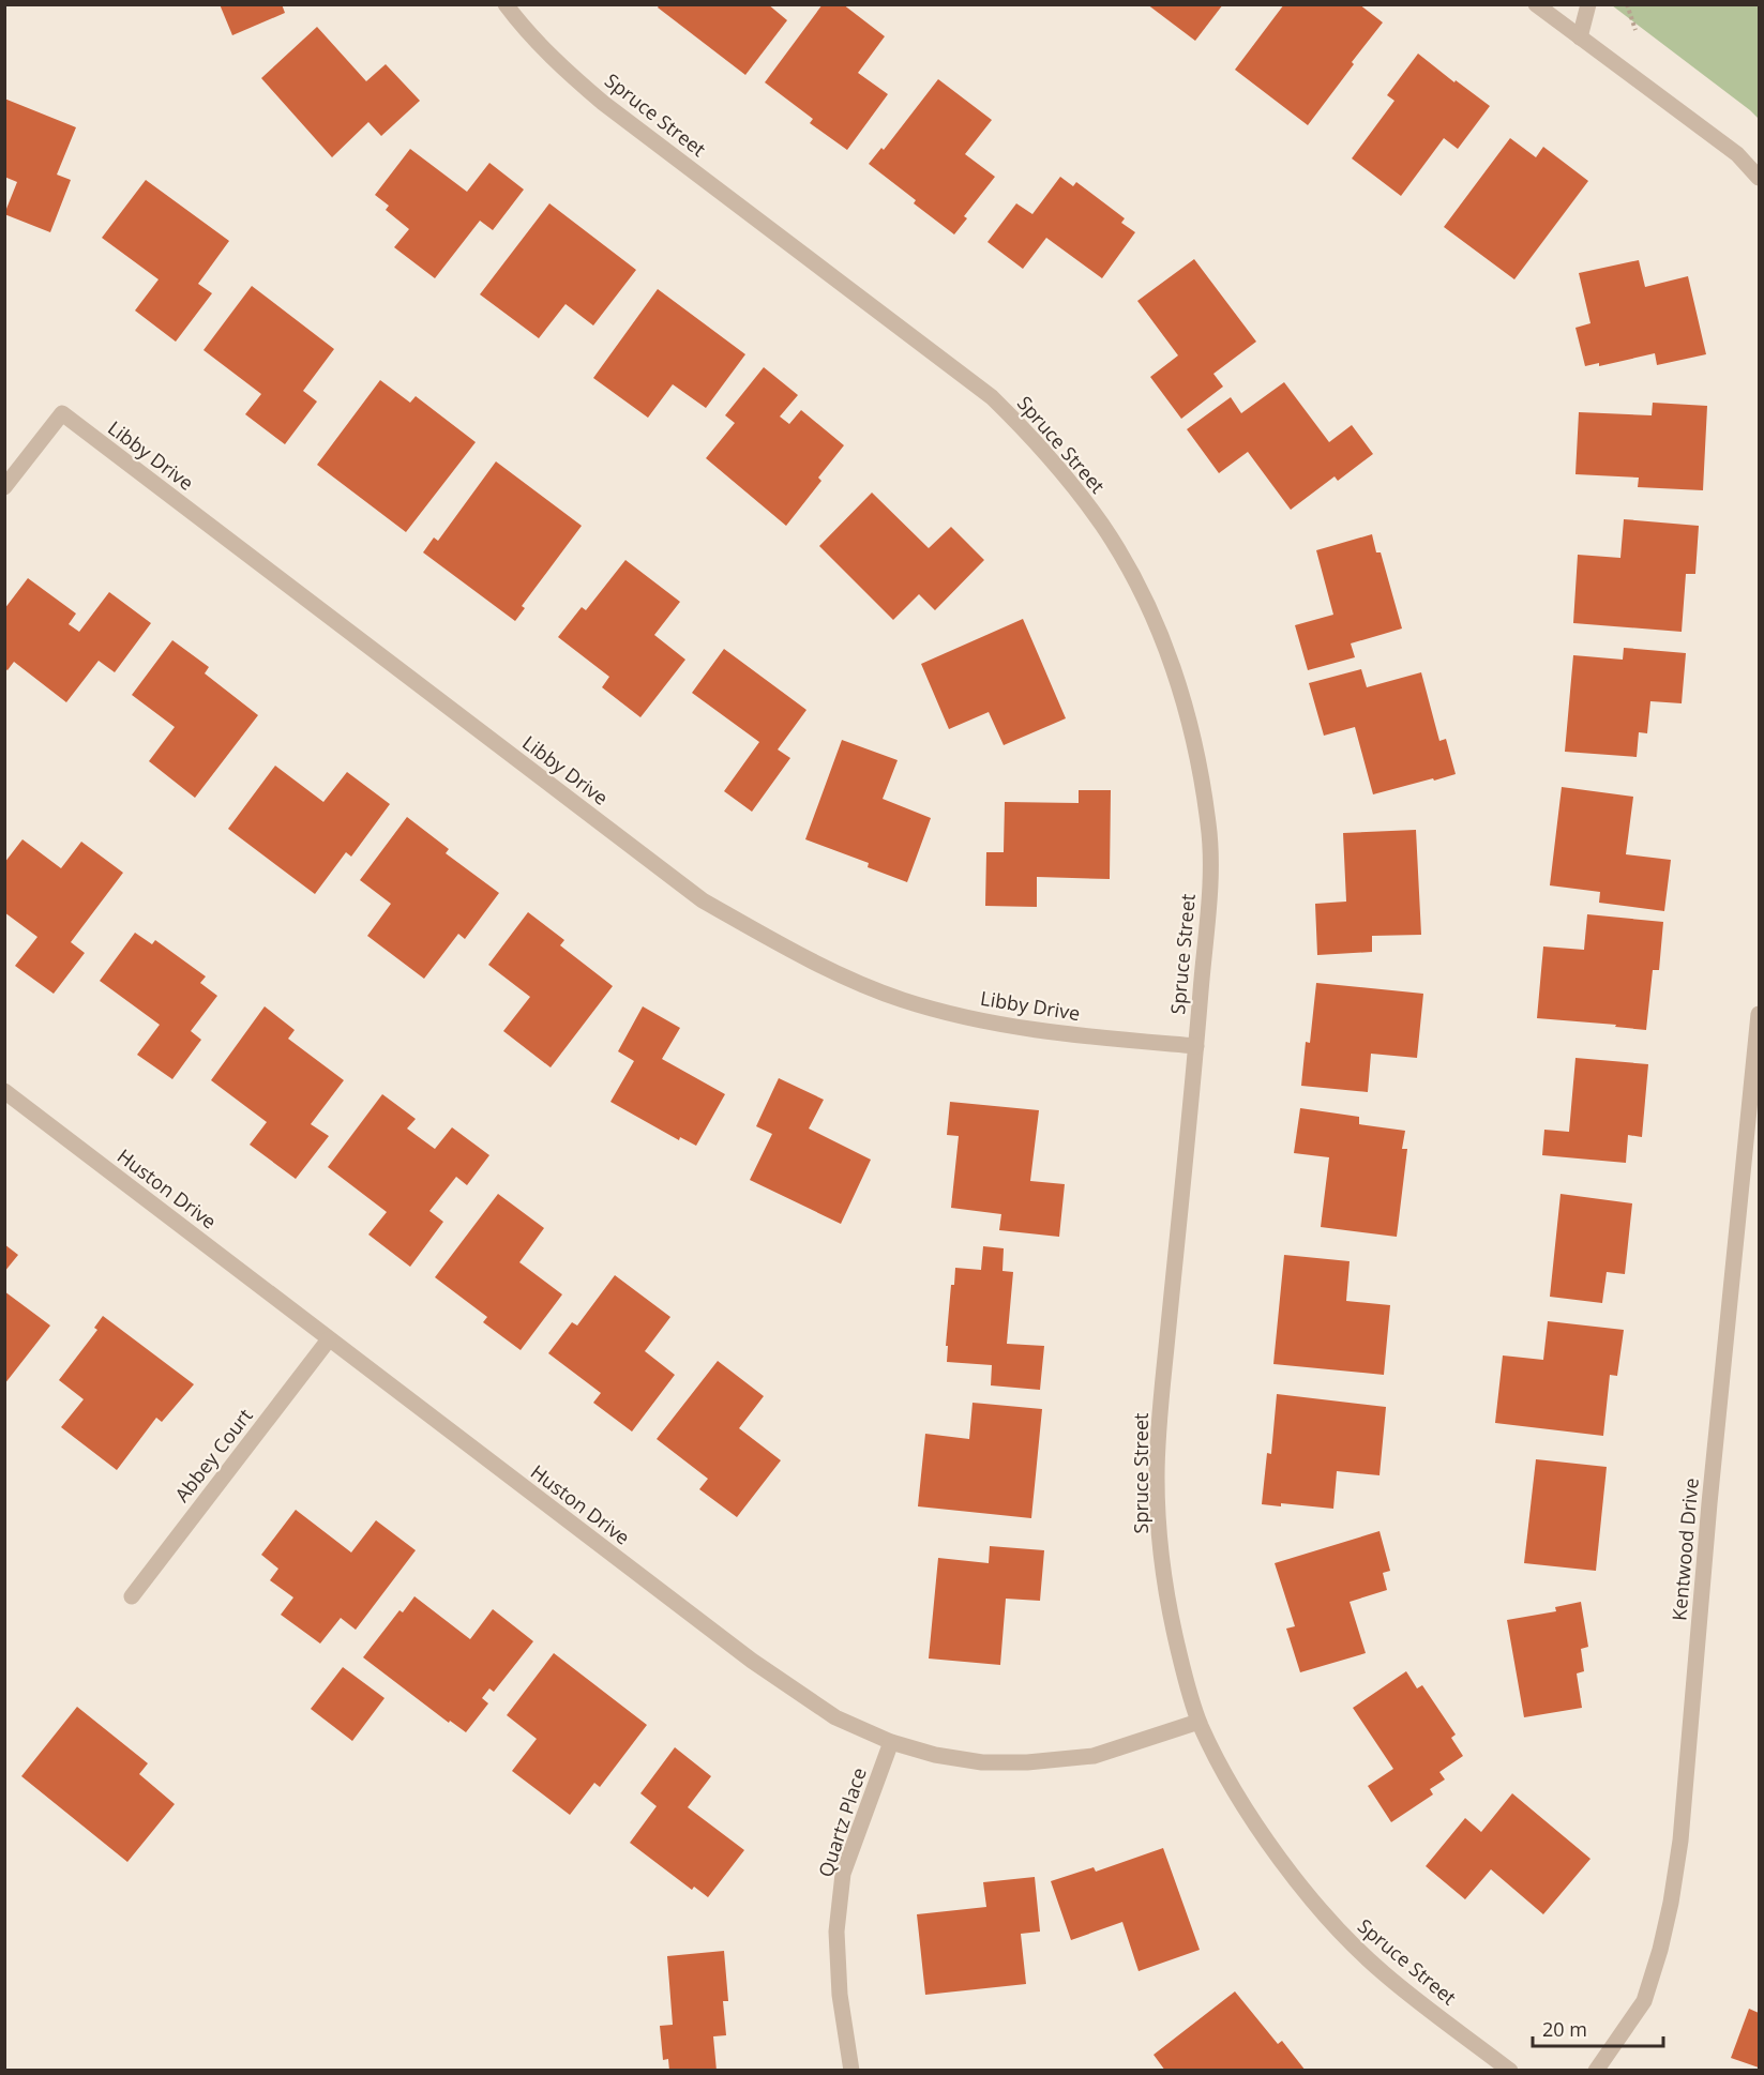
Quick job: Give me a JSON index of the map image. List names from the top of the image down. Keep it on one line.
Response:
{"streets":{"street":["Spruce Street","Libby Drive","Huston Drive","Abbey Court","Kentwood Drive","Quartz Place"]},"crossings":[["Spruce Street","Libby Drive"],["Spruce Street","Huston Drive"],["Huston Drive","Abbey Court"],["Huston Drive","Quartz Place"]],"scale_bar":"20 m"}
